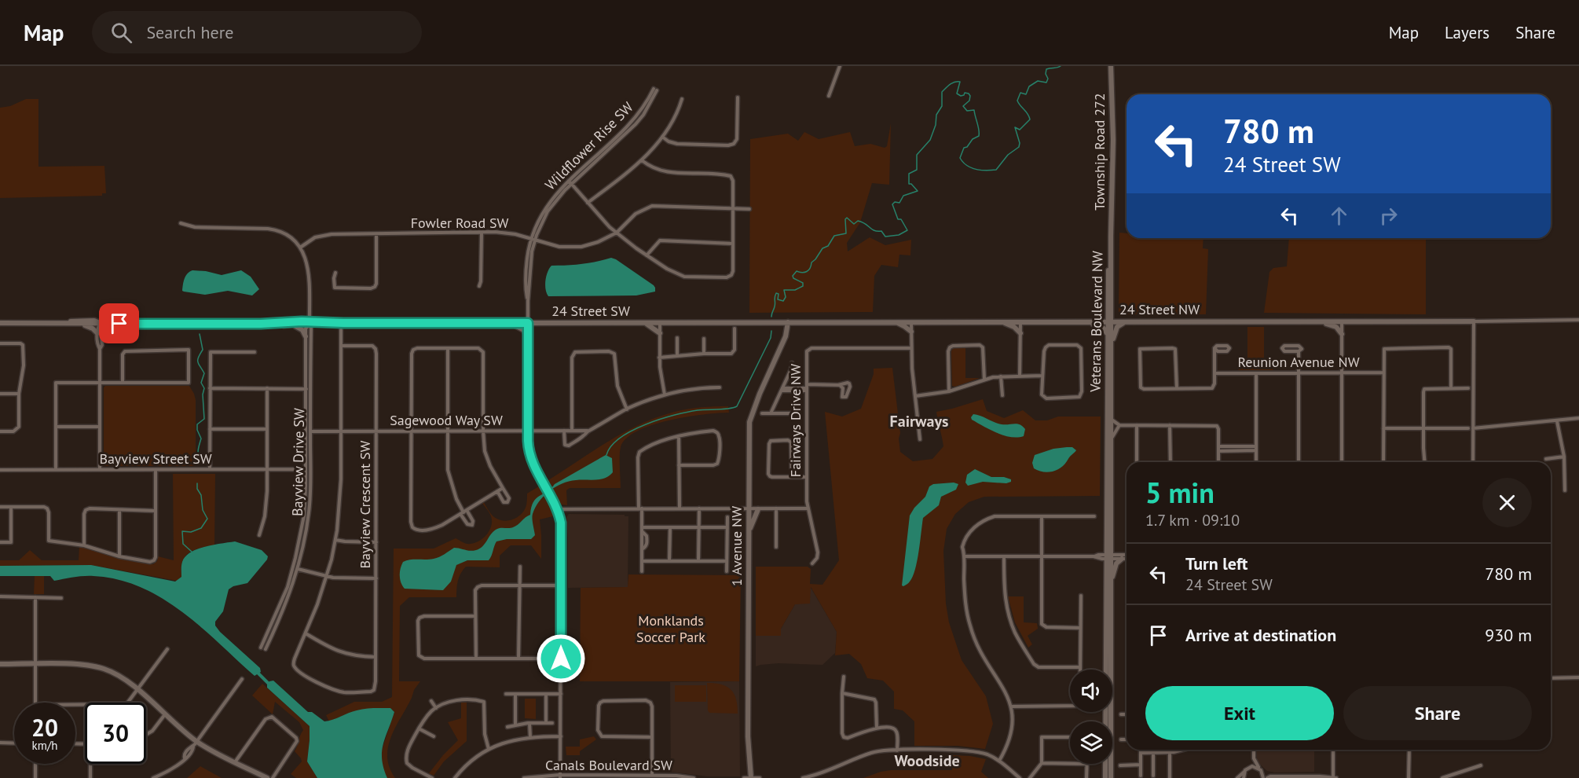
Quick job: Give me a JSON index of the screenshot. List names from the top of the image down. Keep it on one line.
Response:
{"streets":{"street":["Wildflower Rise SW","Township Road 272","Fowler Road SW","24 Street NW","24 Street SW","Veterans Boulevard NW","Reunion Avenue NW","Sagewood Way SW","Fairways Drive NW","Bayview Street SW","Bayview Drive SW","Bayview Crescent SW","1 Avenue NW","Canals Boulevard SW"]},"crossings":[["Wildflower Rise SW","Fowler Road SW"],["Wildflower Rise SW","24 Street SW"],["Wildflower Rise SW","Sagewood Way SW"],["Wildflower Rise SW","Canals Boulevard SW"],["Township Road 272","Veterans Boulevard NW"],["24 Street NW","24 Street SW"],["24 Street NW","Veterans Boulevard NW"],["24 Street NW","1 Avenue NW"],["24 Street SW","Bayview Drive SW"],["24 Street SW","1 Avenue NW"],["Sagewood Way SW","Bayview Drive SW"],["Sagewood Way SW","Bayview Crescent SW"],["Bayview Street SW","Bayview Drive SW"]],"districts":["Fairways","Woodside"],"parks":["Monklands Soccer Park"],"page":{"header":"Map","search":"Search here","nav":["Map","Layers","Share"],"turn":["780 m","24 Street SW"],"heading":["5 min","1.7 km · 09:10"],"list":[{"name":"Turn left","note":"24 Street SW","value":"780 m"},{"name":"Arrive at destination","value":"930 m"}],"buttons":["Exit","Share"],"speed":"20 km/h","limit":"30"}}
